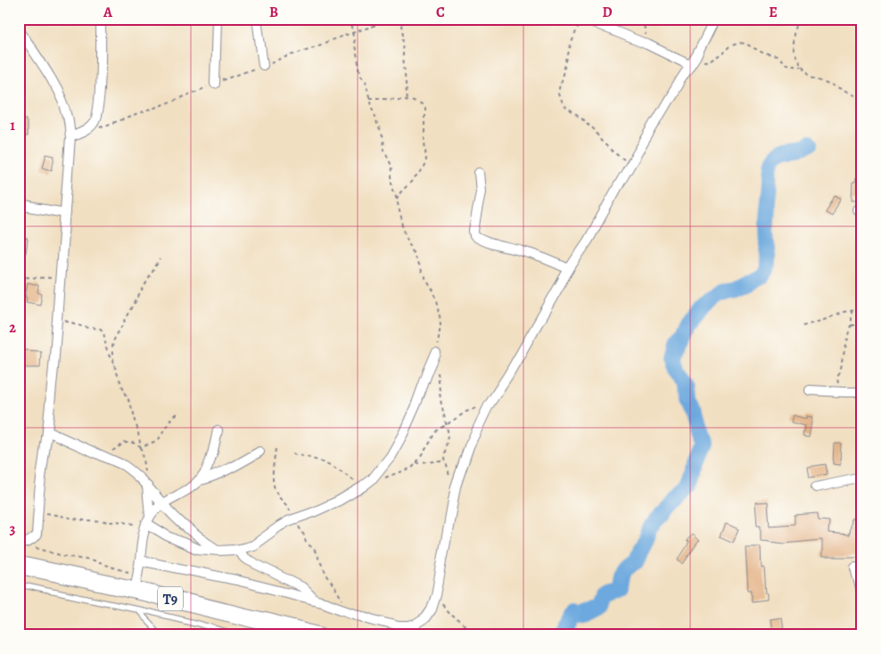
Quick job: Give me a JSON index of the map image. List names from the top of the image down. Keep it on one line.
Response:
{"streets":{"highway":["T9"]},"grid":{"columns":["A","B","C","D","E"],"rows":["1","2","3"]}}
